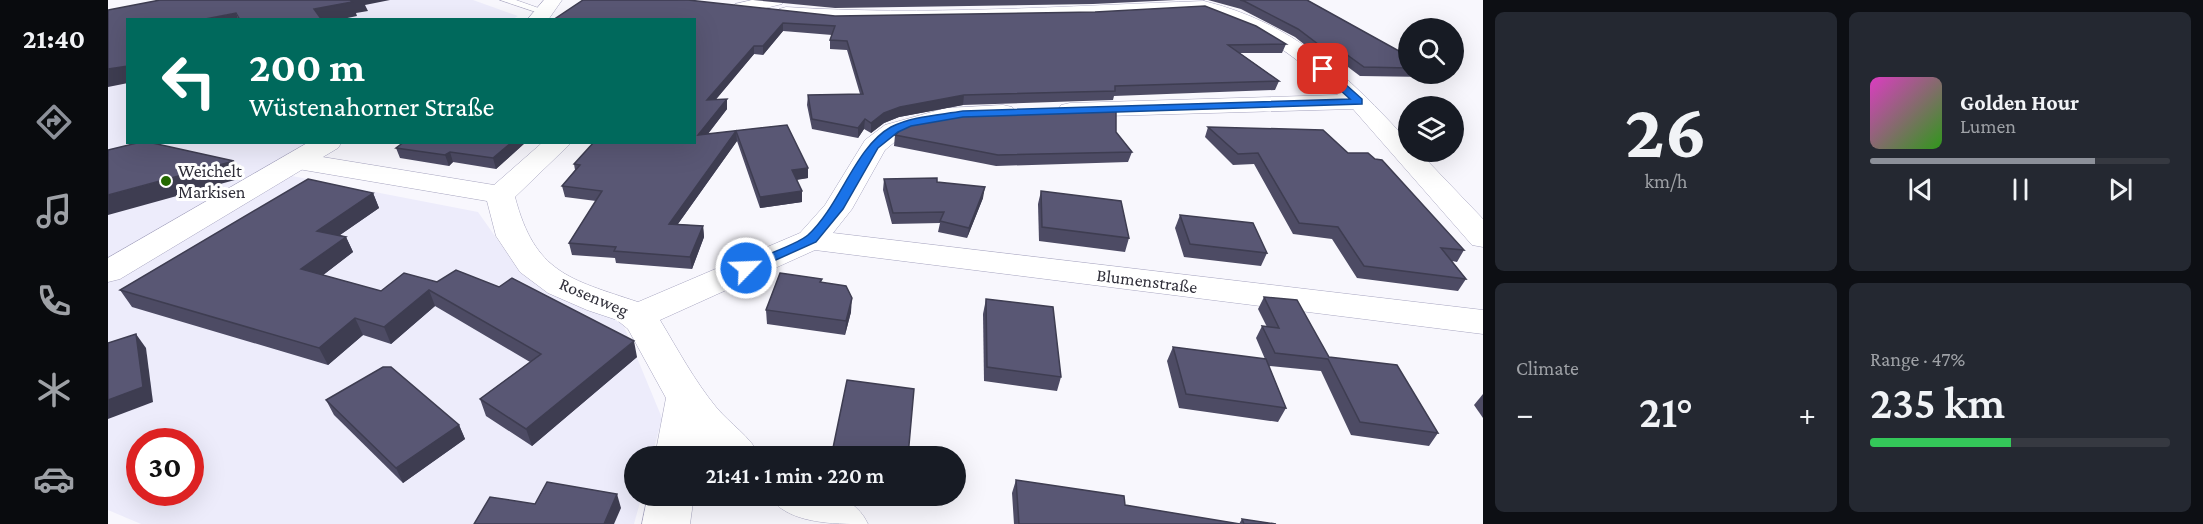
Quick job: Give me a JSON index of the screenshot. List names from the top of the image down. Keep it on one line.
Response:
{"streets":{"street":["Blumenstraße","Rosenweg"]},"places":["Weichelt Markisen"],"page":{"tabs":"21:40","tile":[["26","km/h"],"Climate",["Range · 47%","235 km"]],"turn":["200 m","Wüstenahorner Straße"],"song":["Golden Hour","Lumen"],"heat":["−","21°","+"],"limit":"30","trip":"21:41 · 1 min · 220 m"}}
